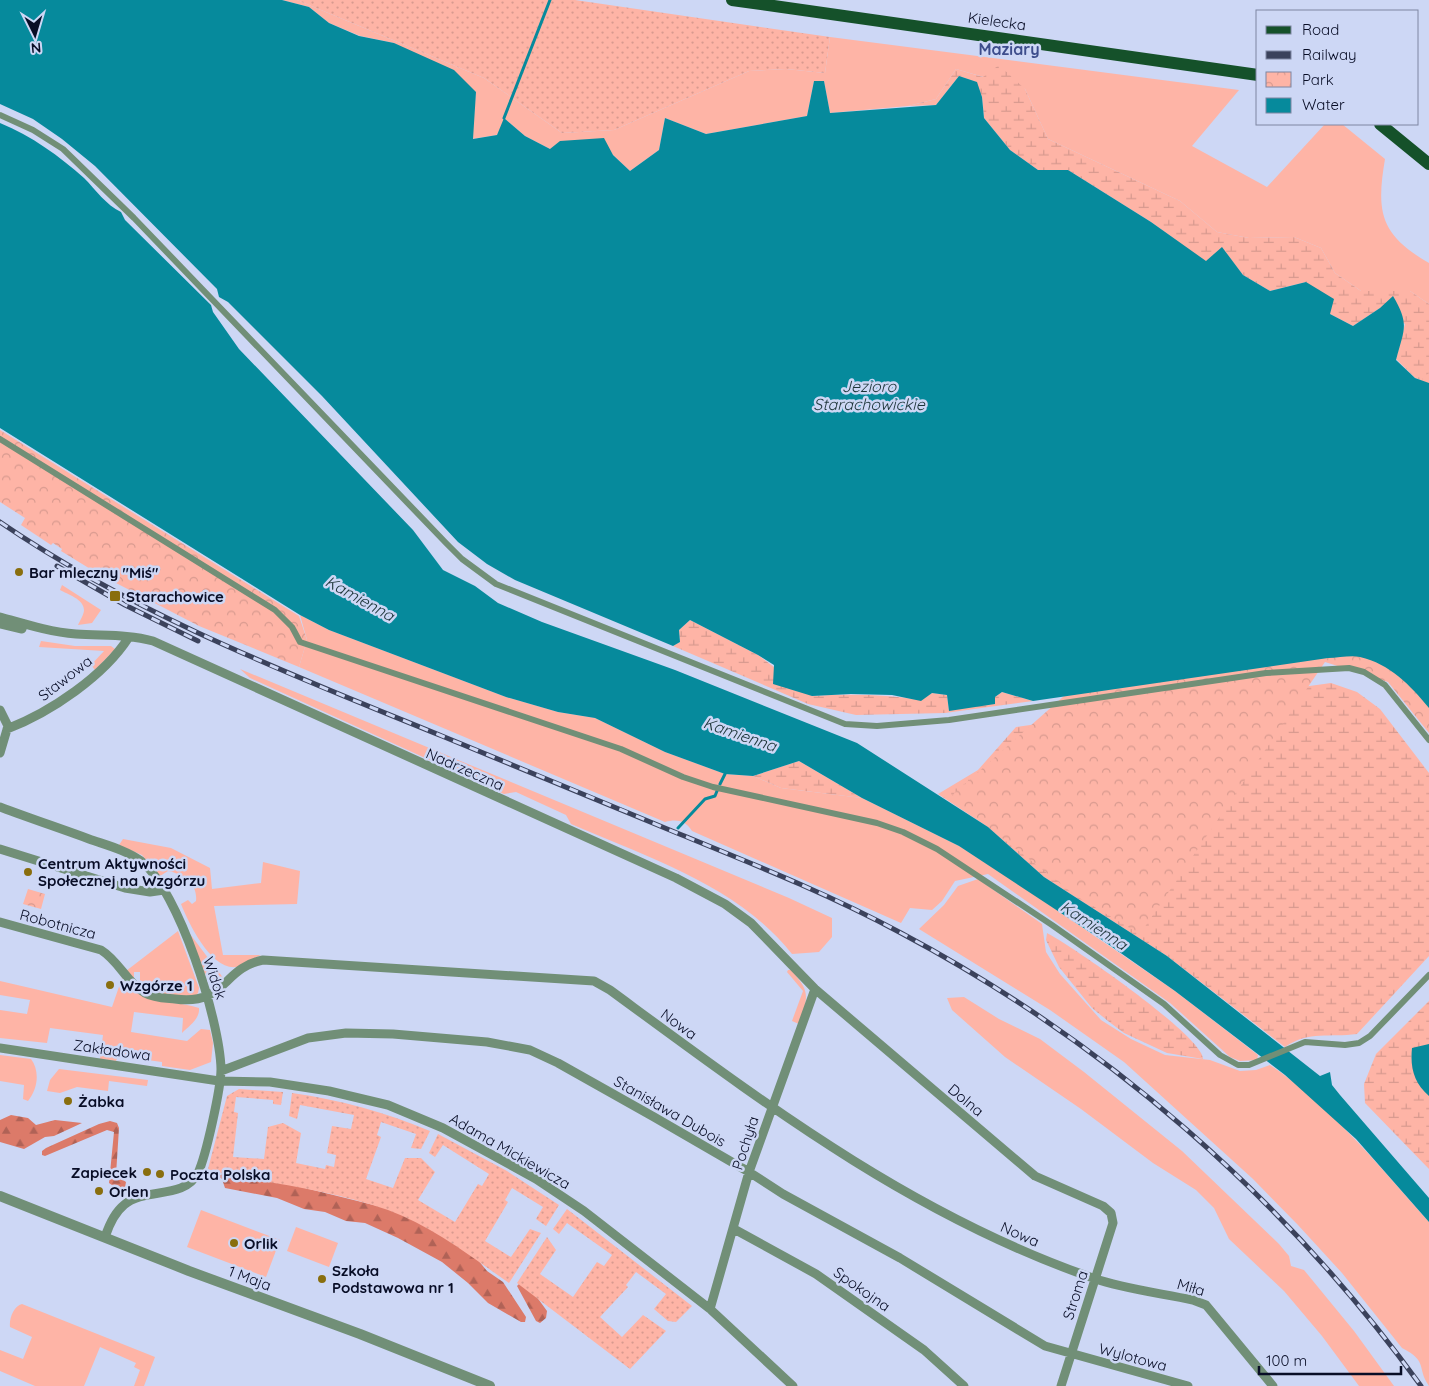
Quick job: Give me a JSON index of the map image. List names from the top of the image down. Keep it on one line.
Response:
{"streets":{"main road":["Kielecka"],"street":["Stawowa","Nadrzeczna","Robotnicza","Widok","Nowa","Zakładowa","Dolna","Stanisława Dubois","Pochyła","Adama Mickiewicza","1 Maja","Miła","Spokojna","Stroma","Wylotowa"]},"crossings":[["Stawowa","Nadrzeczna"],["Nadrzeczna","Dolna"],["Nadrzeczna","Pochyła"],["Robotnicza","Widok"],["Robotnicza","Nowa"],["Widok","Nowa"],["Widok","Zakładowa"],["Widok","Stanisława Dubois"],["Widok","Adama Mickiewicza"],["Nowa","Pochyła"],["Nowa","Miła"],["Nowa","Stroma"],["Zakładowa","Adama Mickiewicza"],["Dolna","Pochyła"],["Dolna","Stroma"],["Stanisława Dubois","Pochyła"],["Stanisława Dubois","Stroma"],["Stanisława Dubois","Wylotowa"],["Pochyła","Adama Mickiewicza"],["Pochyła","Spokojna"],["Miła","Stroma"],["Stroma","Wylotowa"]],"districts":["Maziary"],"water":["Jezioro Starachowickie","Kamienna"],"places":{"other":["Bar mleczny \"Miś\"","Centrum Aktywności Społecznej na Wzgórzu","Wzgórze 1","Żabka","Zapiecek","Poczta Polska","Orlen","Orlik","Szkoła Podstawowa nr 1"],"transit":["Starachowice"]},"legend":["Road","Railway","Park","Water"],"scale_bar":"100 m","north":"bottom"}
